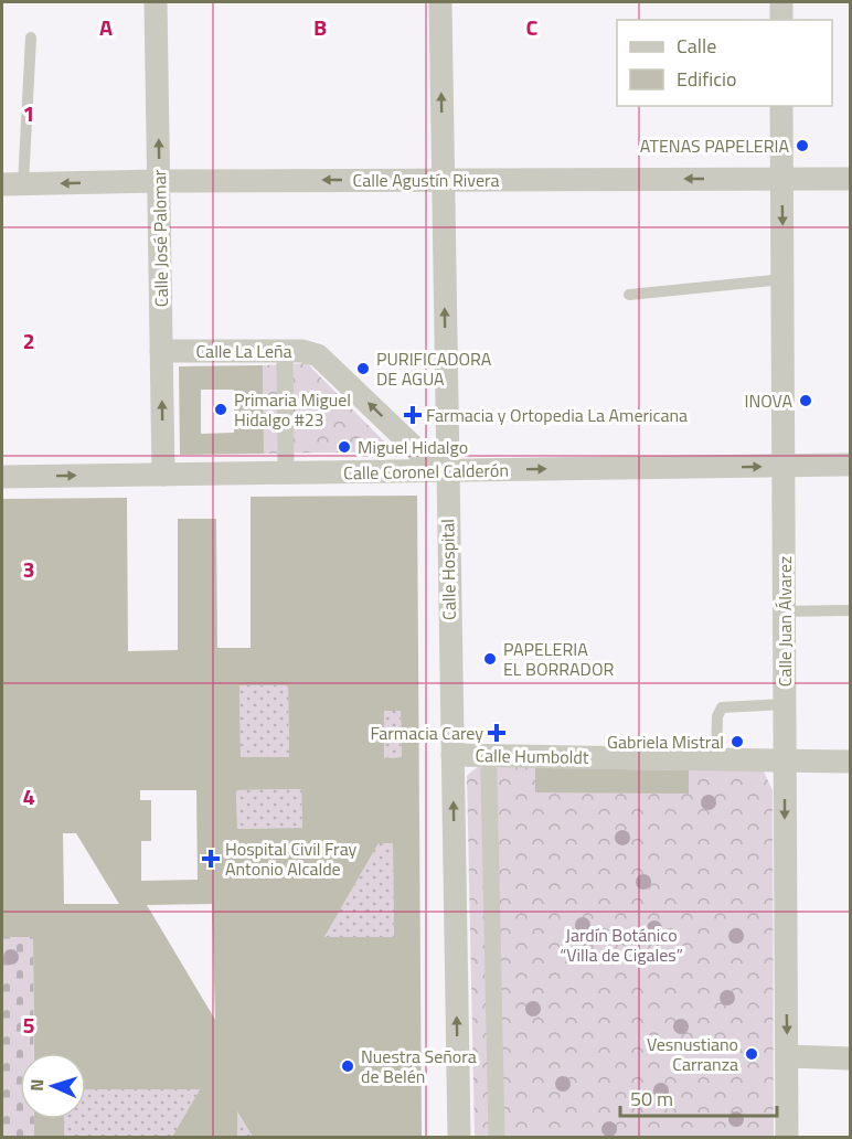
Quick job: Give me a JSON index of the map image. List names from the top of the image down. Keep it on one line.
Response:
{"streets":{"street":["Calle Agustín Rivera","Calle José Palomar","Calle La Leña","Calle Coronel Calderón","Calle Hospital","Calle Juan Álvarez","Calle Humboldt"]},"crossings":[["Calle Agustín Rivera","Calle José Palomar"],["Calle Agustín Rivera","Calle Hospital"],["Calle Agustín Rivera","Calle Juan Álvarez"],["Calle José Palomar","Calle La Leña"],["Calle José Palomar","Calle Coronel Calderón"],["Calle La Leña","Calle Coronel Calderón"],["Calle La Leña","Calle Hospital"],["Calle Coronel Calderón","Calle Hospital"],["Calle Coronel Calderón","Calle Juan Álvarez"],["Calle Hospital","Calle Humboldt"],["Calle Juan Álvarez","Calle Humboldt"]],"one_way":["Calle Agustín Rivera","Calle La Leña","Calle Coronel Calderón","Calle Juan Álvarez"],"parks":["Jardín Botánico “Villa de Cigales”"],"places":{"other":["ATENAS PAPELERIA","PURIFICADORA DE AGUA","INOVA","Primaria Miguel Hidalgo #23","Miguel Hidalgo","PAPELERIA EL BORRADOR","Gabriela Mistral","Vesnustiano Carranza","Nuestra Señora de Belén"],"health":["Farmacia y Ortopedia La Americana","Farmacia Carey","Hospital Civil Fray Antonio Alcalde"]},"legend":["Calle","Edificio"],"scale_bar":"50 m","north":"left","grid":{"columns":["A","B","C"],"rows":["1","2","3","4","5"]}}
